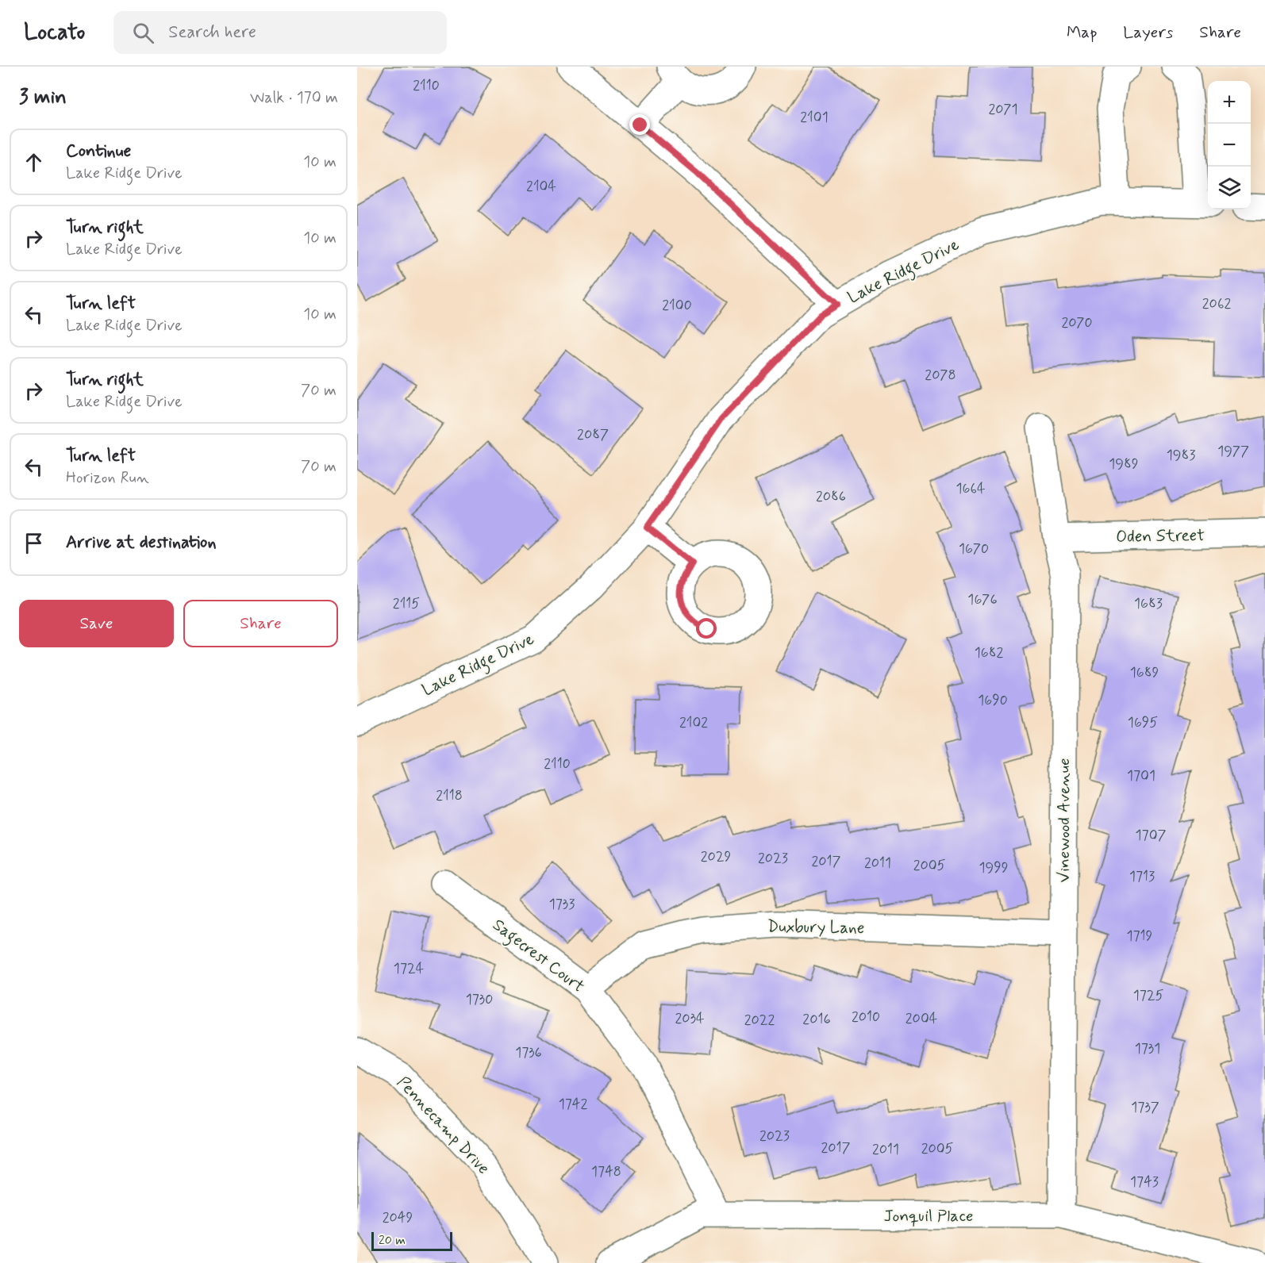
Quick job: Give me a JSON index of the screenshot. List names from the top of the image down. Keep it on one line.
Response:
{"streets":{"street":["Lake Ridge Drive","Oden Street","Vinewood Avenue","Duxbury Lane","Sagecrest Court","Pennecamp Drive","Jonquil Place"]},"crossings":[["Oden Street","Vinewood Avenue"],["Vinewood Avenue","Duxbury Lane"],["Vinewood Avenue","Jonquil Place"],["Duxbury Lane","Sagecrest Court"],["Sagecrest Court","Jonquil Place"]],"house_numbers":["2110","2071","2101","2104","2062","2100","2070","2078","2087","1977","1983","1989","1664","2086","1670","1676","2115","1683","1682","1689","1690","2102","1695","2110","1701","2118","1707","2029","2023","2017","2011","2005","1999","1713","1733","1719","1724","1725","1730","2010","2034","2004","2016","2022","1731","1736","1742","1737","2023","2017","2005","2011","1748","1743","2049"],"scale_bar":"20 m","page":{"header":"Locato","search":"Search here","nav":["Map","Layers","Share"],"heading":["3 min","Walk · 170 m"],"map_buttons":["+","−"],"list":[["Continue","Lake Ridge Drive","10 m"],["Turn right","Lake Ridge Drive","10 m"],["Turn left","Lake Ridge Drive","10 m"],["Turn right","Lake Ridge Drive","70 m"],["Turn left","Horizon Run","70 m"],"Arrive at destination"],"buttons":["Save","Share"],"scale":"20 m"}}
